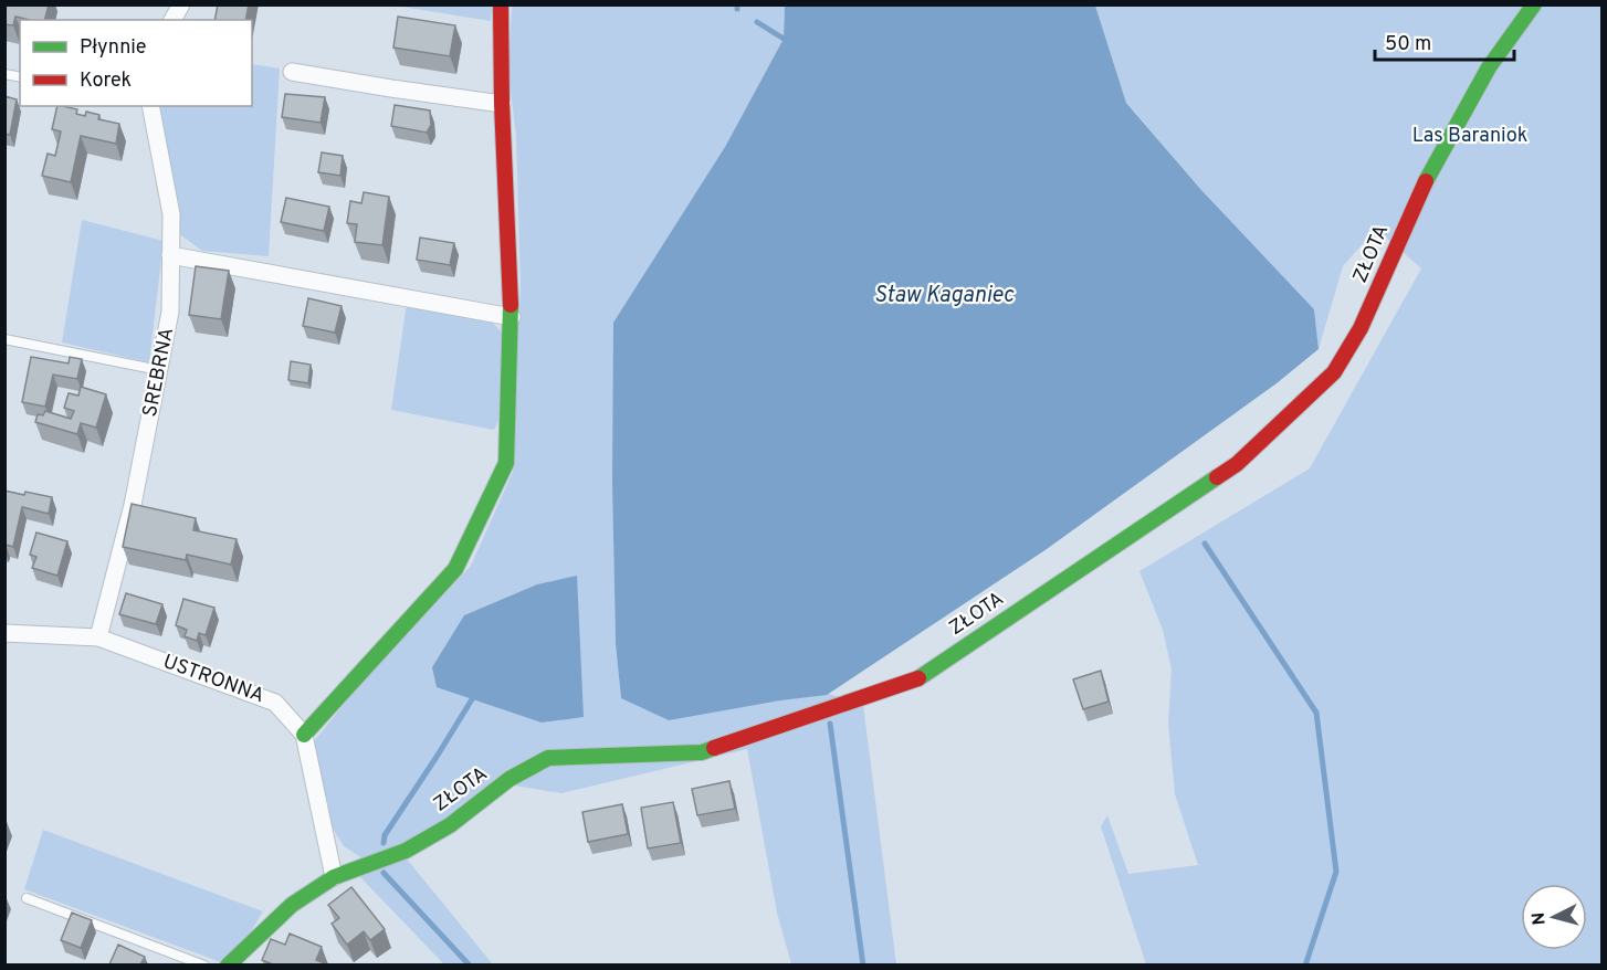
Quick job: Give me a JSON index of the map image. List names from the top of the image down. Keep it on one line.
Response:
{"streets":{"street":["ZŁOTA","SREBRNA","USTRONNA"]},"crossings":[["SREBRNA","USTRONNA"]],"water":["Staw Kaganiec"],"parks":["Las Baraniok"],"legend":["Płynnie","Korek"],"scale_bar":"50 m","north":"left"}
